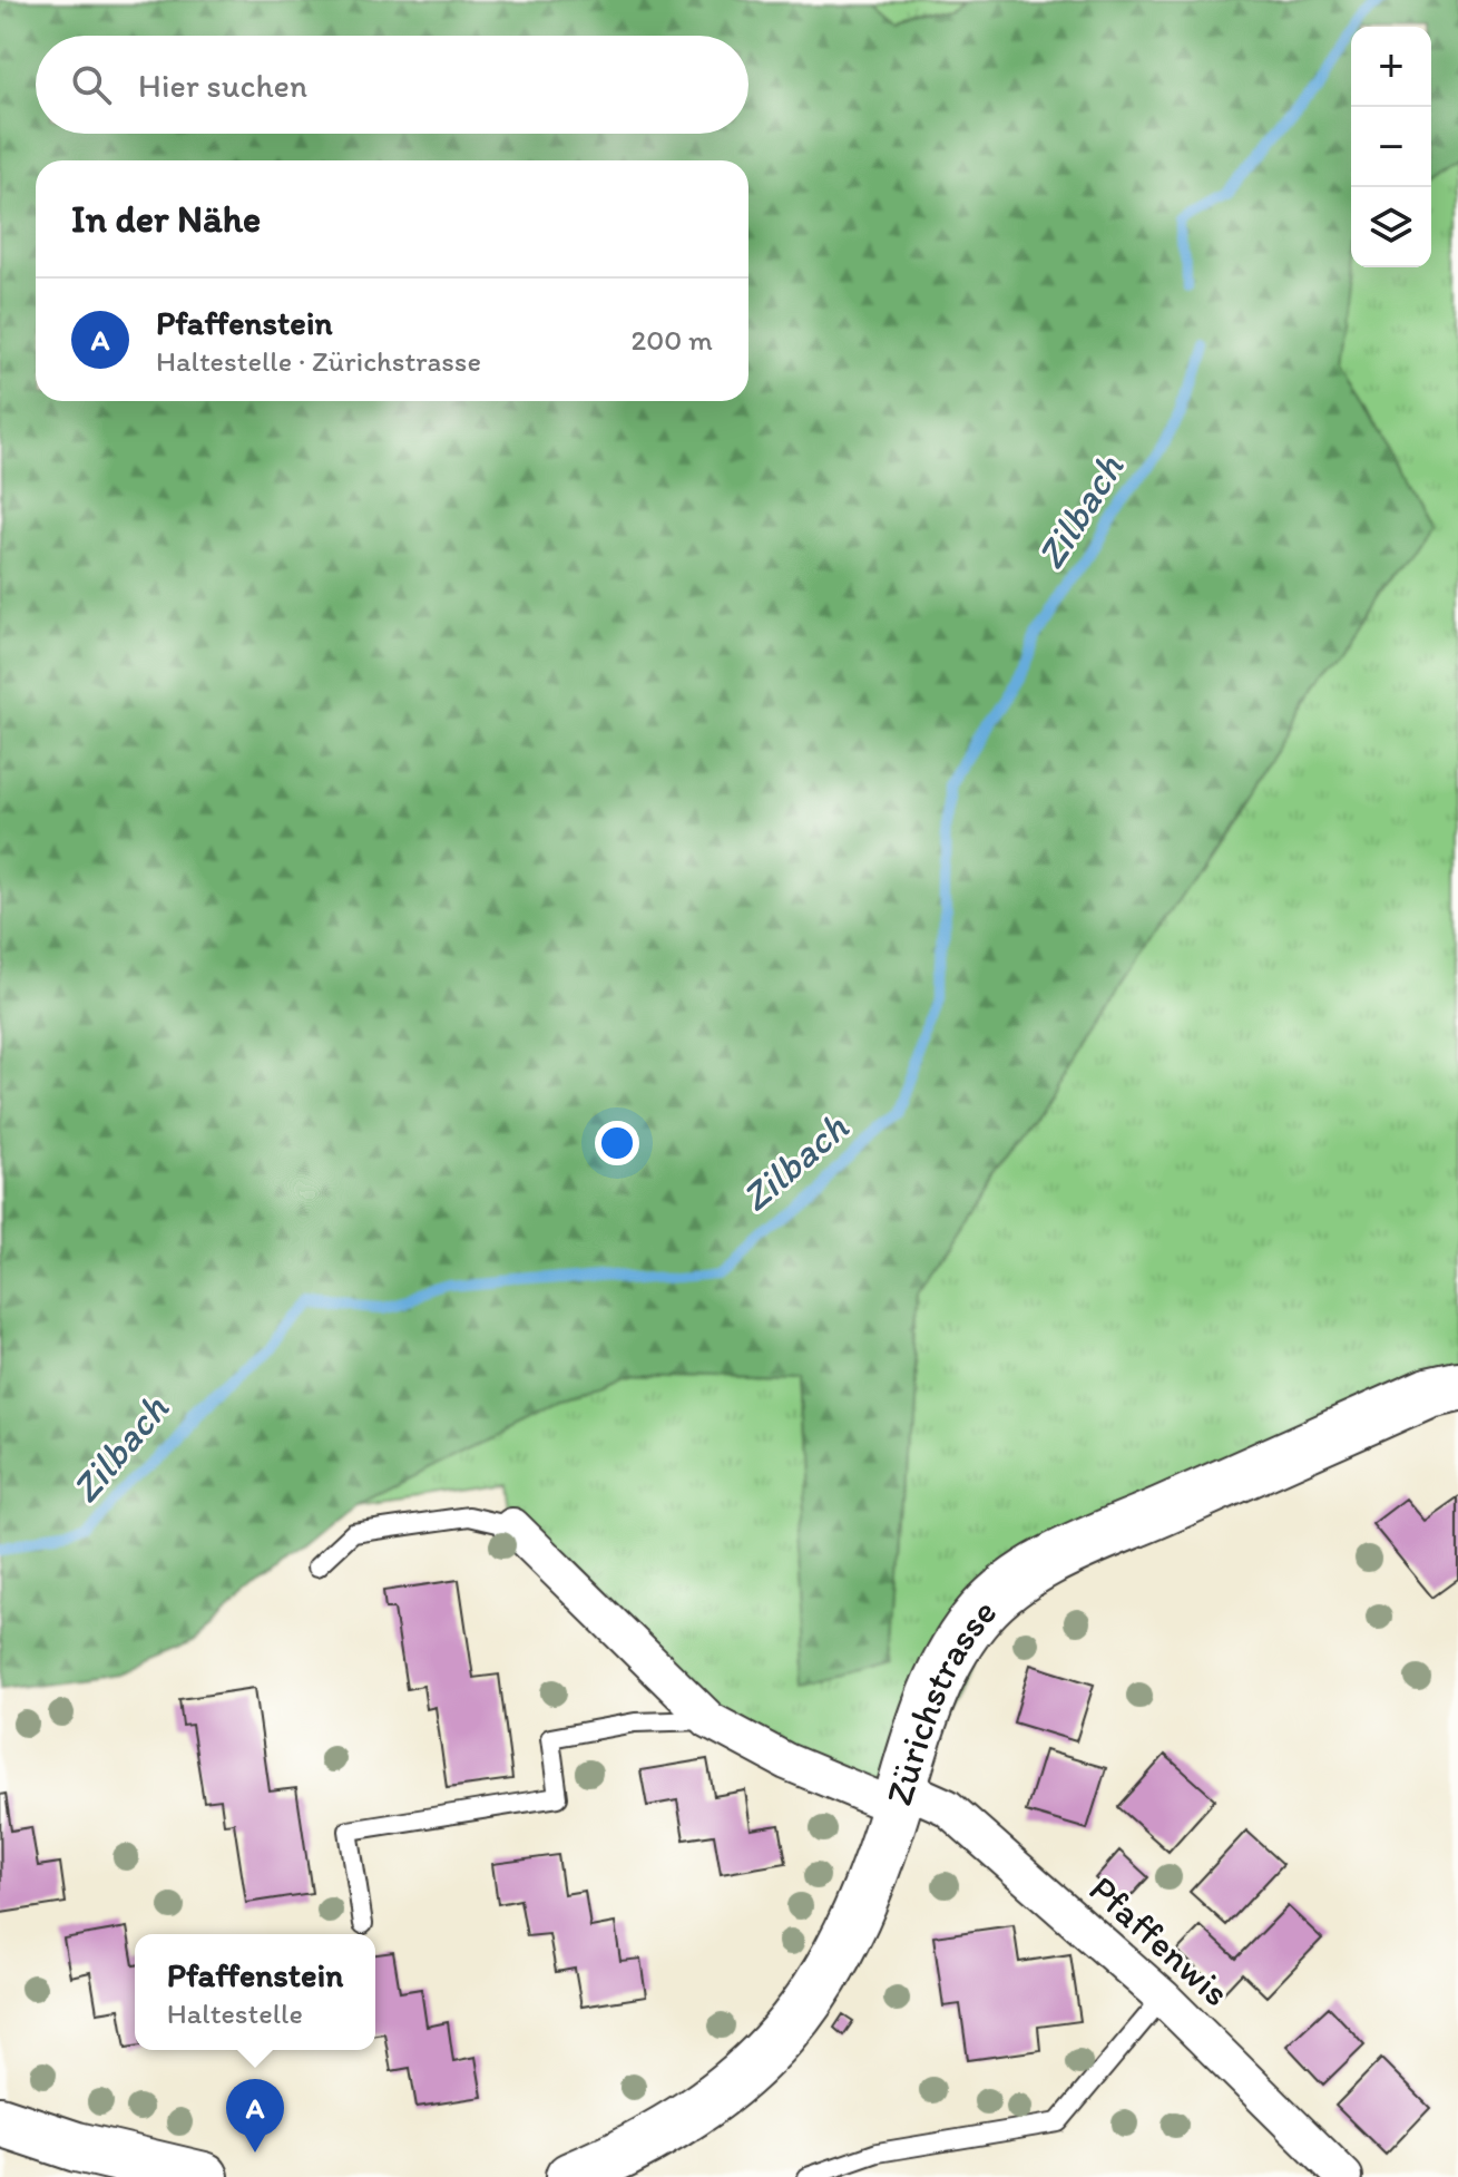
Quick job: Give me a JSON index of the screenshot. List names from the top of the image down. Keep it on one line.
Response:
{"streets":{"street":["Zürichstrasse","Pfaffenwis"]},"crossings":[["Zürichstrasse","Pfaffenwis"]],"water":["Zilbach"],"page":{"map_buttons":["+","−"],"search":"Hier suchen","heading":"In der Nähe","list":[{"mark":"A","name":"Pfaffenstein","note":"Haltestelle · Zürichstrasse","value":"200 m"}],"popup":["Pfaffenstein","Haltestelle"],"pins":"A"}}
